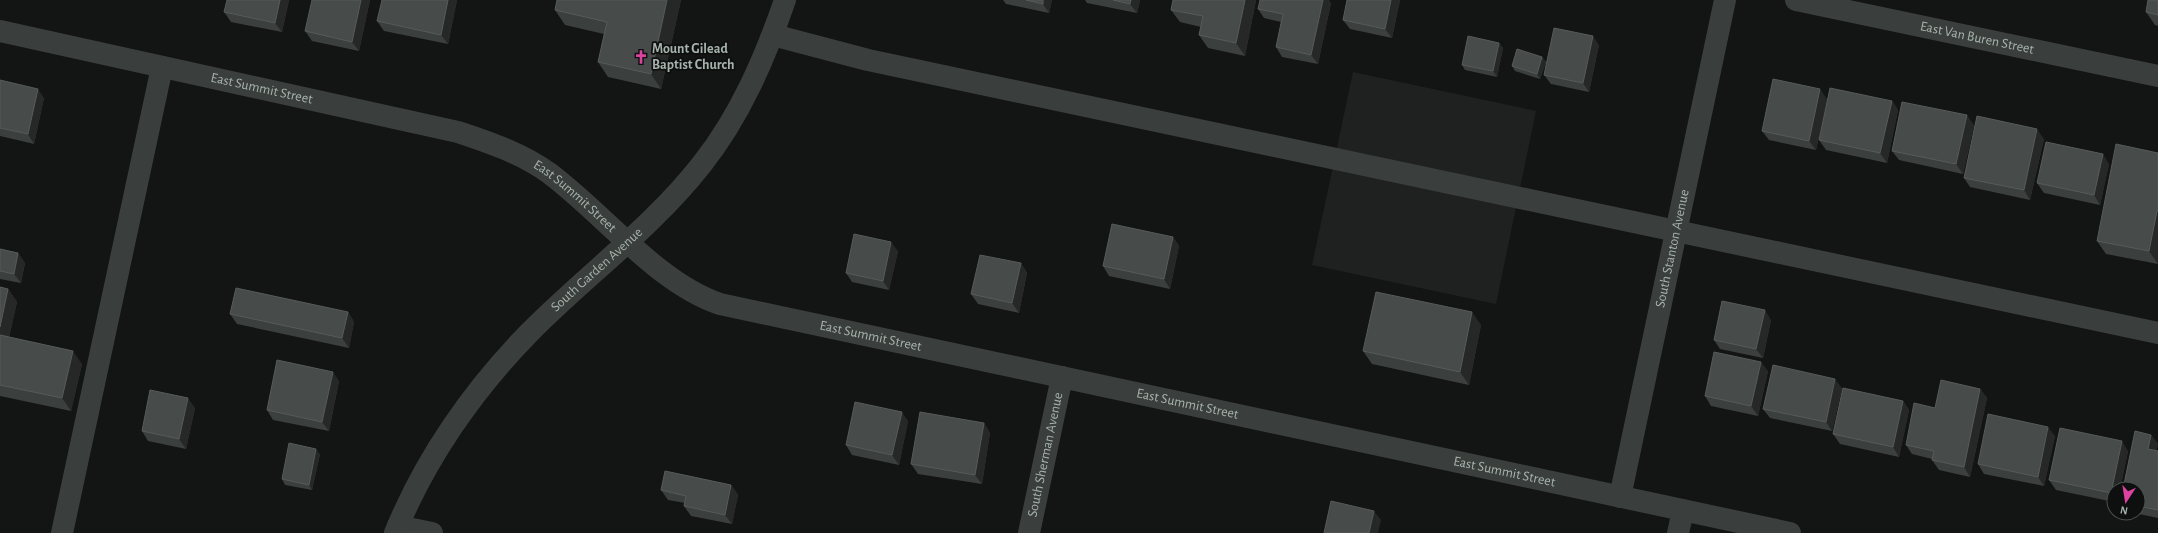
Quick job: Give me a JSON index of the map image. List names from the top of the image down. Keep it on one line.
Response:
{"streets":{"street":["East Van Buren Street","East Summit Street","South Stanton Avenue","South Garden Avenue","South Sherman Avenue"]},"crossings":[["East Summit Street","South Stanton Avenue"],["East Summit Street","South Garden Avenue"],["East Summit Street","South Sherman Avenue"]],"places":{"church":["Mount Gilead Baptist Church"]},"north":"bottom"}
